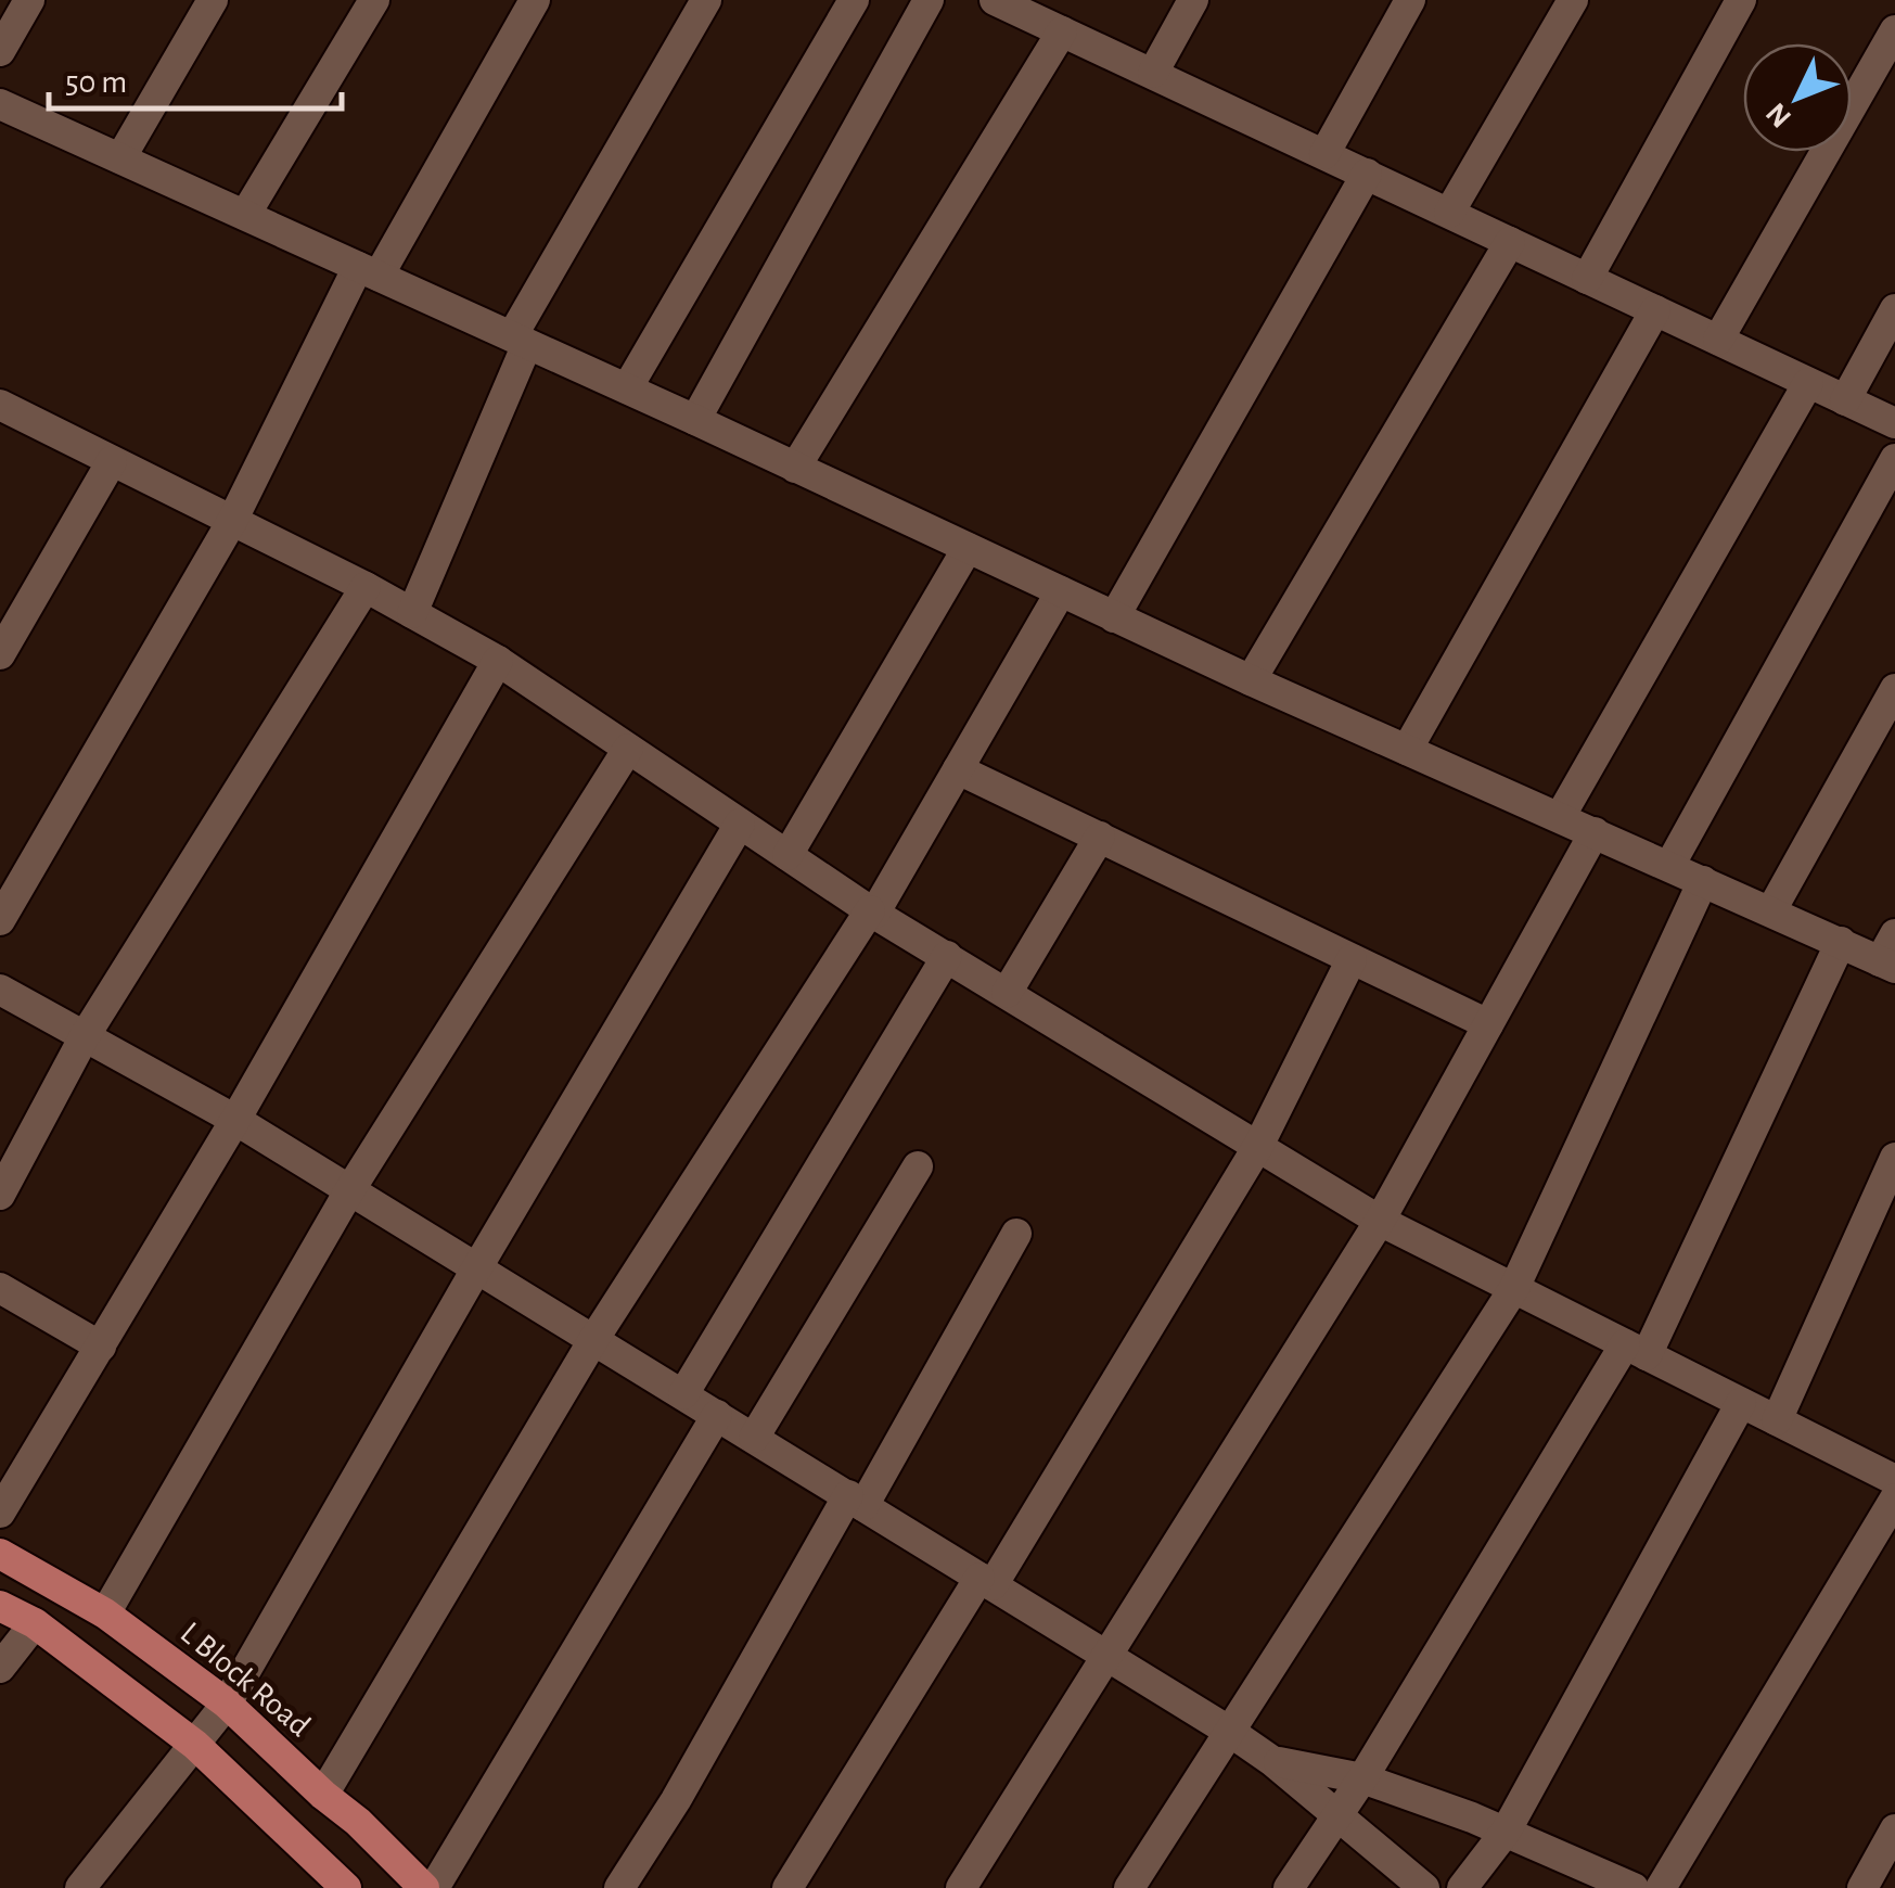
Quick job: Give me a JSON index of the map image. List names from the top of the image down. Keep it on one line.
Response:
{"streets":{"main road":["L Block Road"]},"scale_bar":"50 m","north":"bottom left"}
